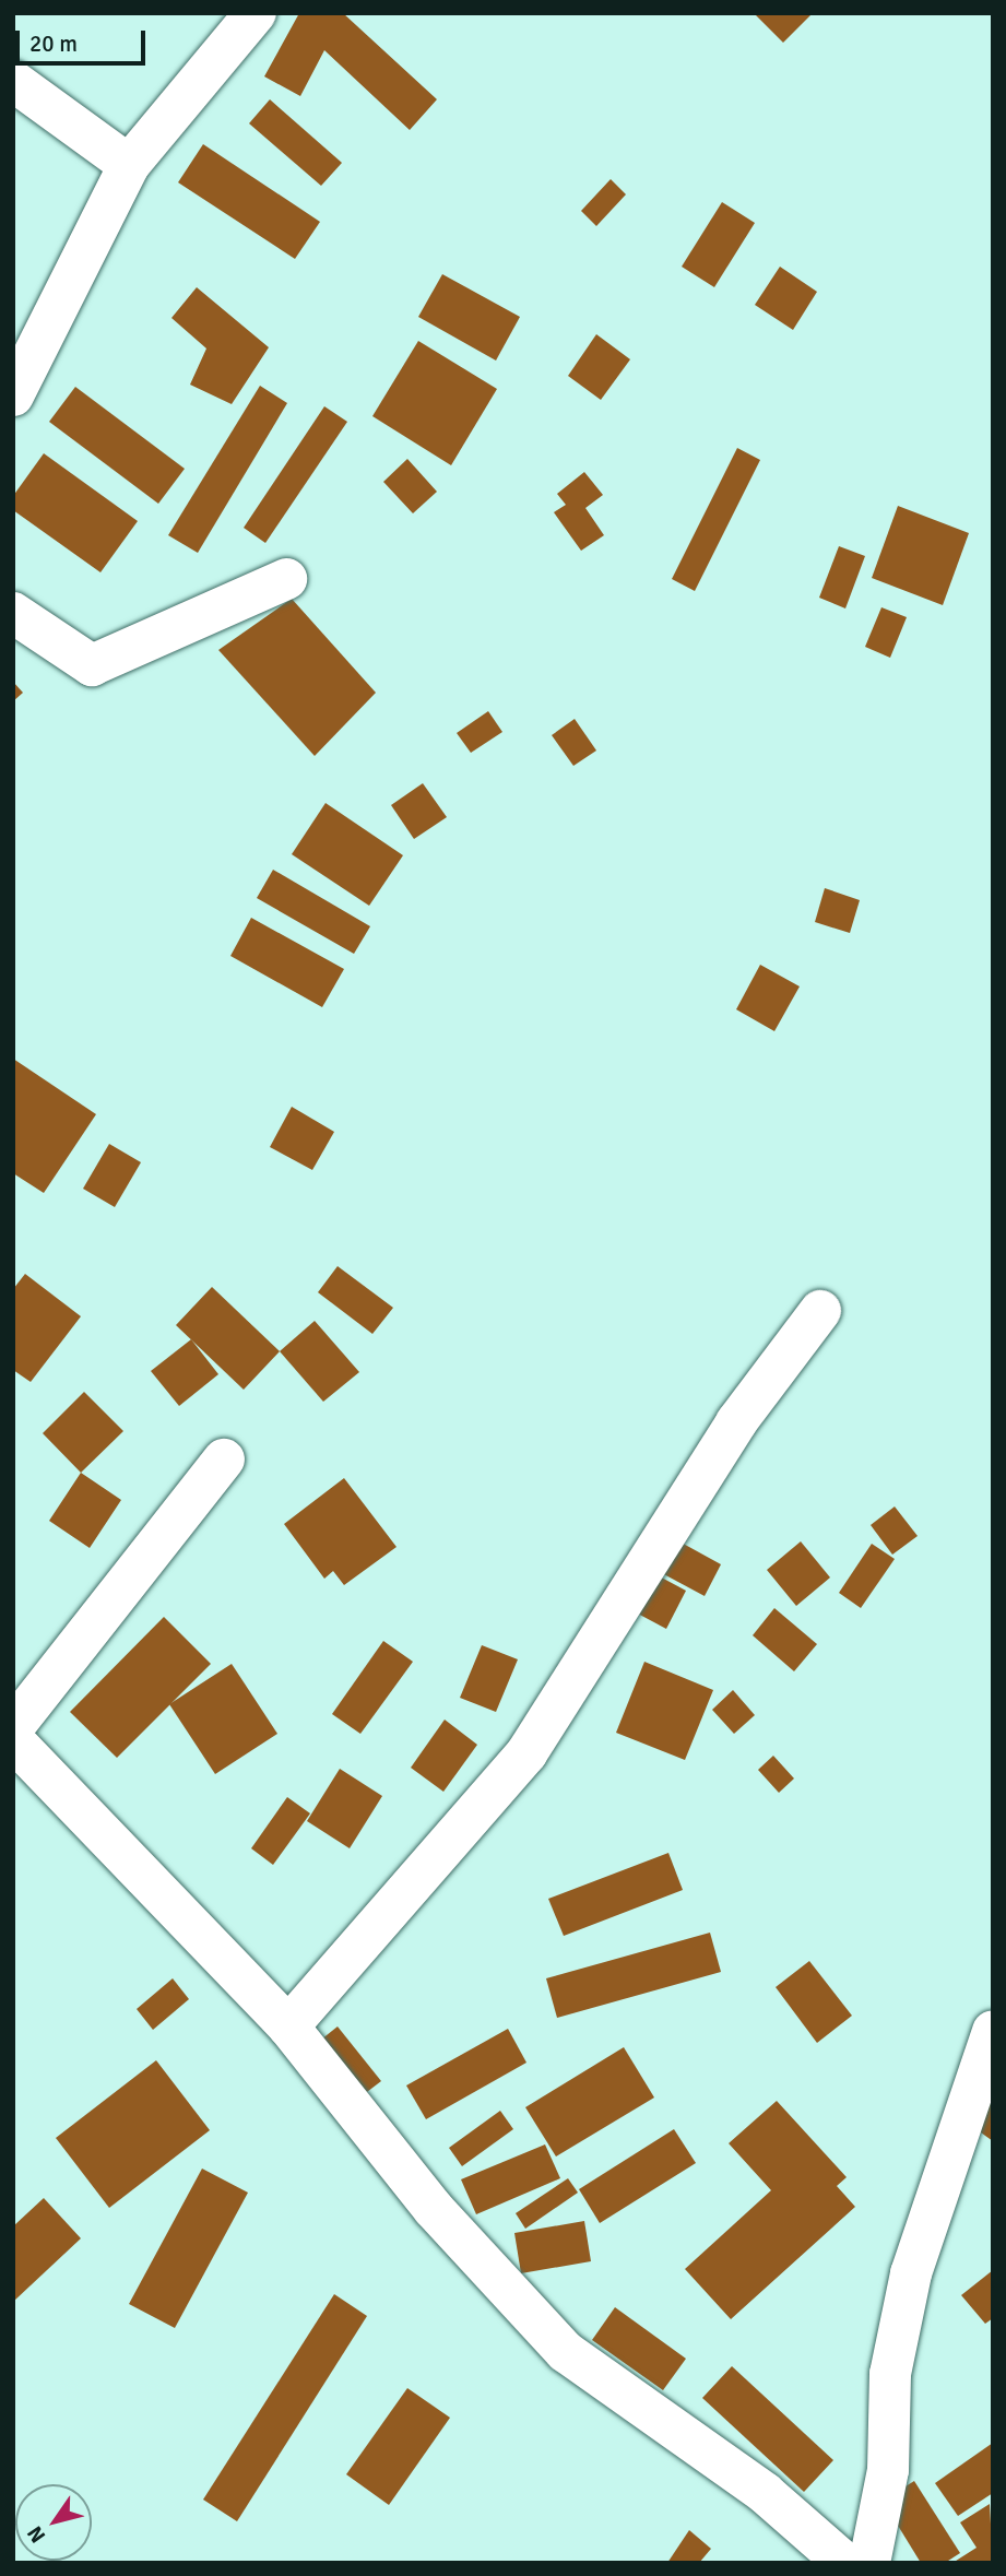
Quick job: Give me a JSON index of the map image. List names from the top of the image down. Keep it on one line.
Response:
{"scale_bar":"20 m","north":"bottom left"}
